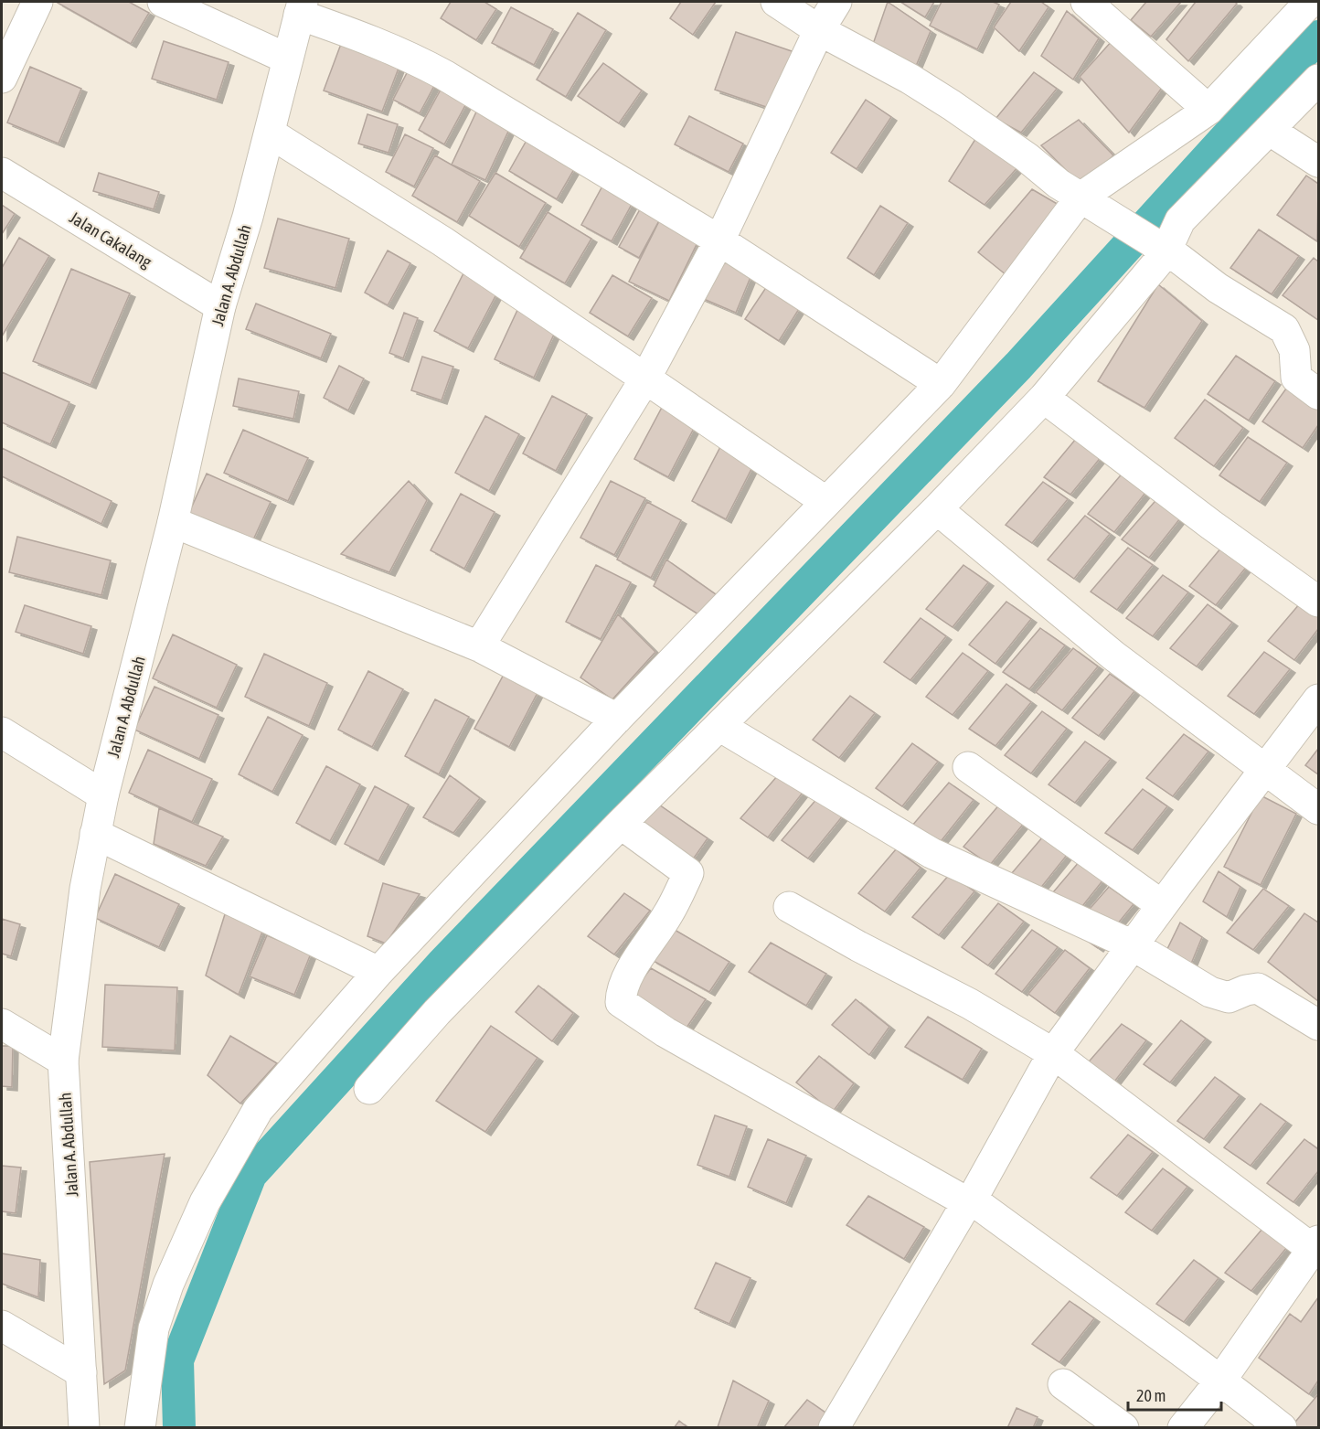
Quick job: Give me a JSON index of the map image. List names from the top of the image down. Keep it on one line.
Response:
{"streets":{"street":["Jalan Cakalang","Jalan A. Abdullah"]},"crossings":[["Jalan Cakalang","Jalan A. Abdullah"]],"scale_bar":"20 m"}
